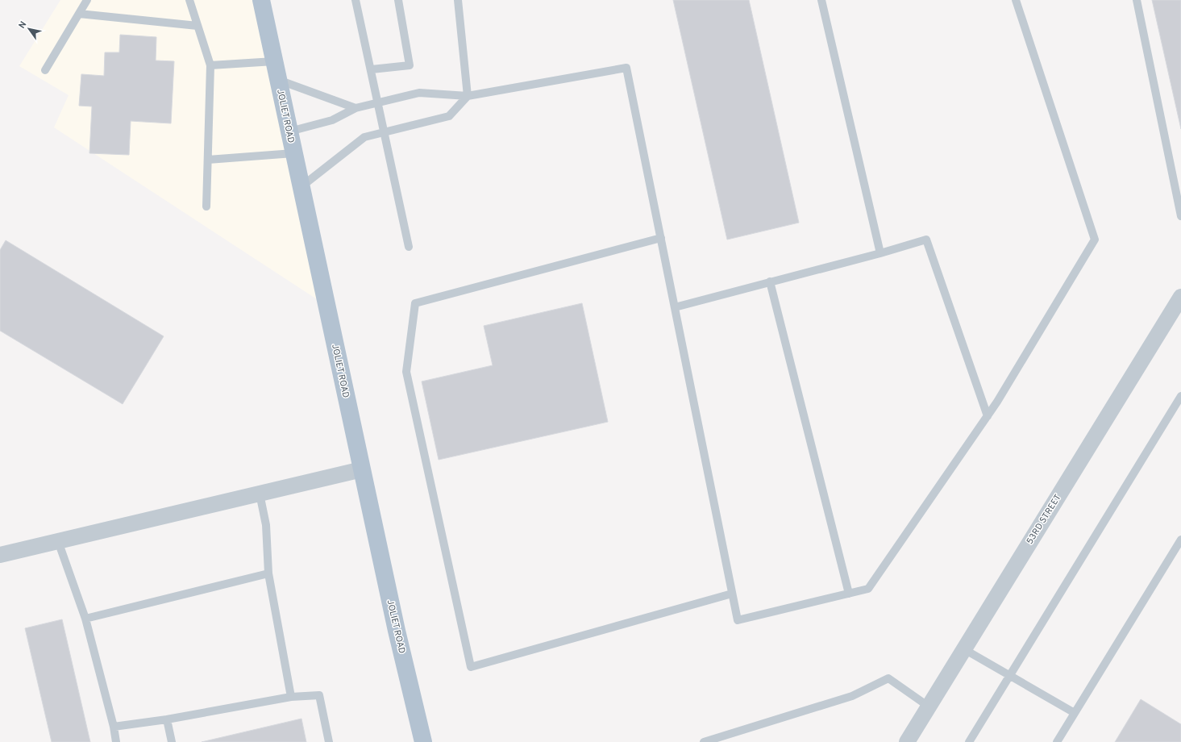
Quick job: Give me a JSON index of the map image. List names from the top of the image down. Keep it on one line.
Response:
{"streets":{"main road":["JOLIET ROAD"],"street":["53RD STREET"]},"north":"top left"}
